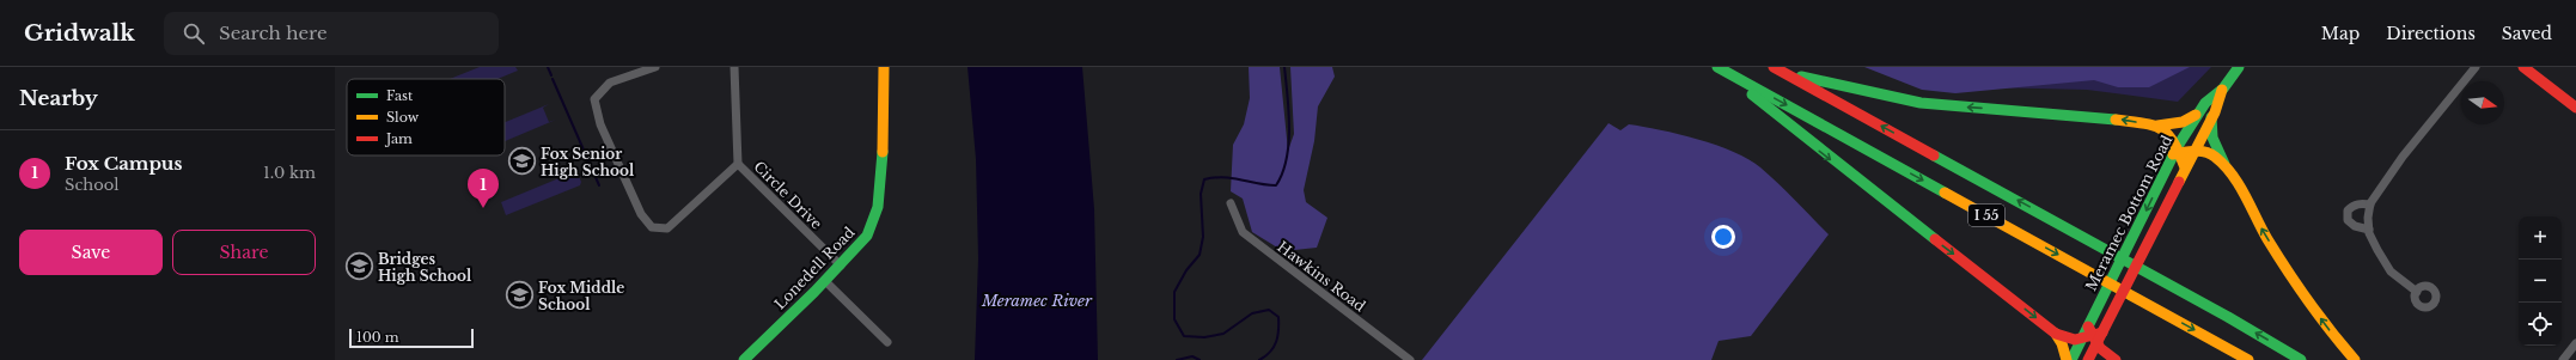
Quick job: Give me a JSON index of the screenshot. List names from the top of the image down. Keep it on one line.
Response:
{"streets":{"main road":["Meramec Bottom Road","I 55","Lonedell Road"],"street":["Circle Drive","Hawkins Road"]},"crossings":[["Circle Drive","Lonedell Road"]],"water":["Meramec River"],"places":{"school or university":["Fox Senior High School","Bridges High School","Fox Middle School"]},"legend":["Fast","Slow","Jam"],"scale_bar":"100 m","north":"right","page":{"header":"Gridwalk","search":"Search here","nav":["Map","Directions","Saved"],"heading":"Nearby","list":[{"mark":"1","name":"Fox Campus","note":"School","value":"1.0 km"}],"pins":"1","buttons":["Save","Share"],"map_buttons":["+","−"],"scale":"100 m"}}
